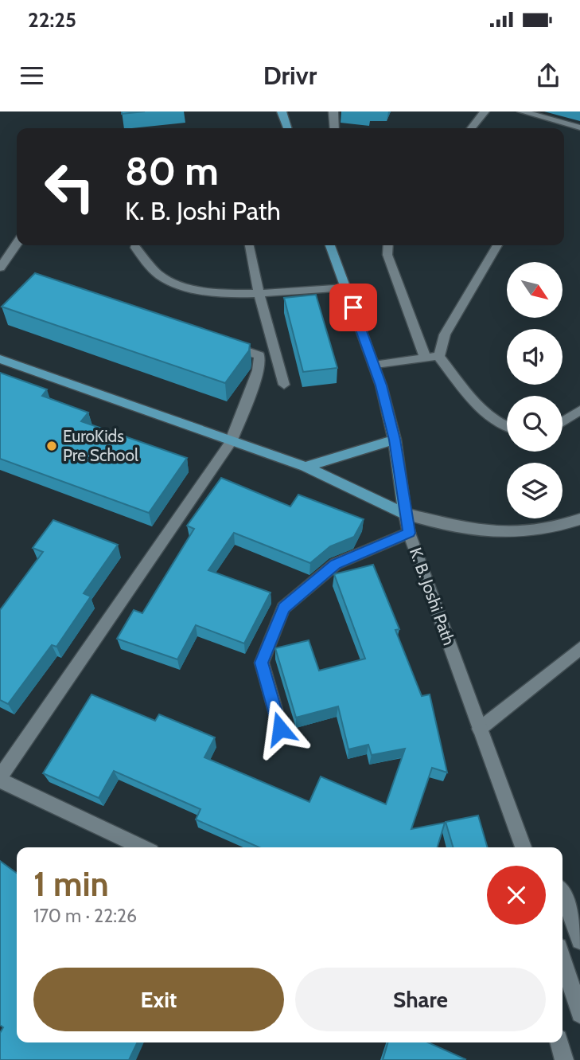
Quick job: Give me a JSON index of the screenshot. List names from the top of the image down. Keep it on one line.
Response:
{"streets":{"main road":["K. B. Joshi Path"]},"places":["EuroKids Pre School"],"north":"bottom right","page":{"status":"22:25","header":"Drivr","turn":["80 m","K. B. Joshi Path"],"heading":["1 min","170 m · 22:26"],"buttons":["Exit","Share"]}}
